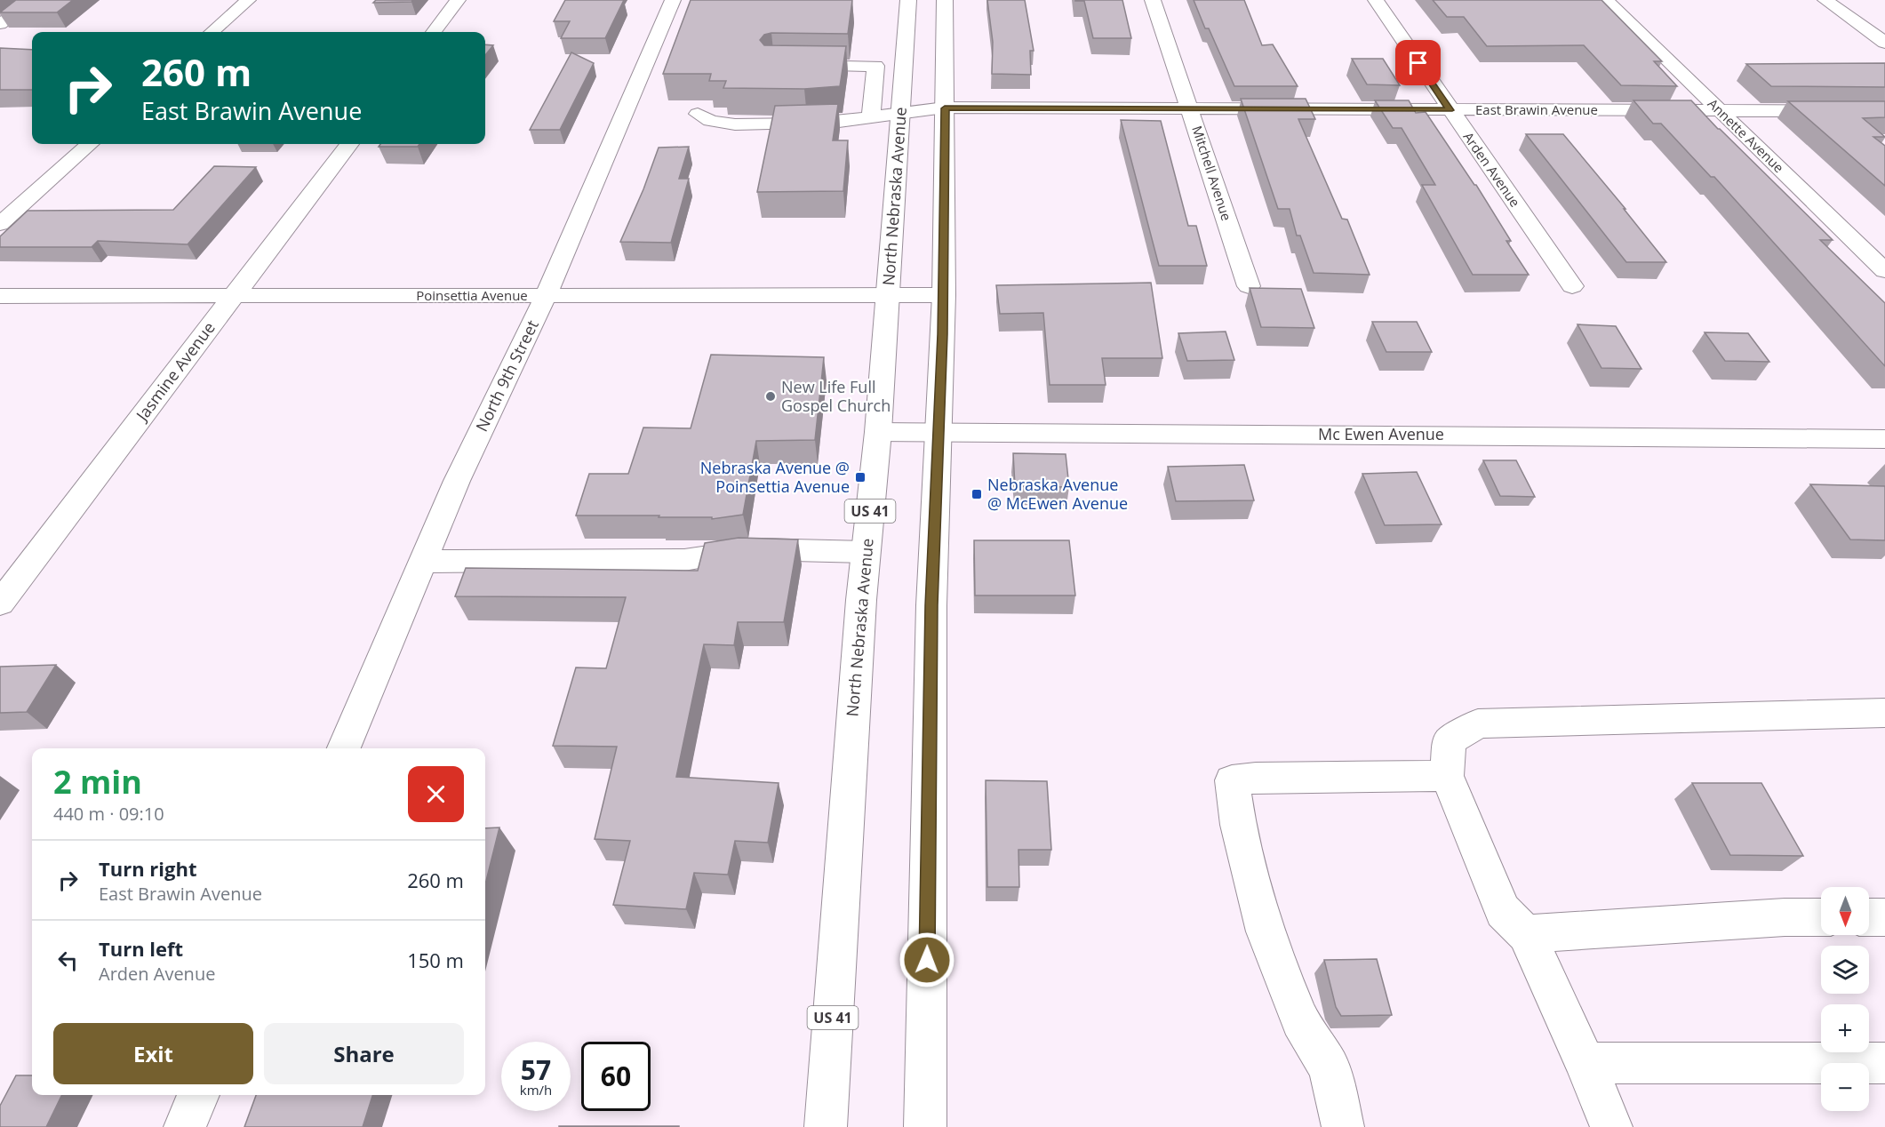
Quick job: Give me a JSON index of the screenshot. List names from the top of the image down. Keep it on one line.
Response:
{"streets":{"street":["East Brawin Avenue","Annette Avenue","Arden Avenue","Mitchell Avenue","North Nebraska Avenue","Poinsettia Avenue","Jasmine Avenue","North 9th Street","Mc Ewen Avenue","US 41"]},"crossings":[["East Brawin Avenue","Annette Avenue"],["East Brawin Avenue","Arden Avenue"],["East Brawin Avenue","Mitchell Avenue"],["East Brawin Avenue","North Nebraska Avenue"],["North Nebraska Avenue","Poinsettia Avenue"],["North Nebraska Avenue","Mc Ewen Avenue"],["Poinsettia Avenue","Jasmine Avenue"],["Poinsettia Avenue","North 9th Street"]],"places":{"other":["New Life Full Gospel Church"],"transit":["Nebraska Avenue @ Poinsettia Avenue","Nebraska Avenue @ McEwen Avenue"]},"north":"bottom","page":{"turn":["260 m","East Brawin Avenue"],"heading":["2 min","440 m · 09:10"],"list":[{"name":"Turn right","note":"East Brawin Avenue","value":"260 m"},{"name":"Turn left","note":"Arden Avenue","value":"150 m"}],"map_buttons":["+","−"],"buttons":["Exit","Share"],"speed":"57 km/h","limit":"60"}}
